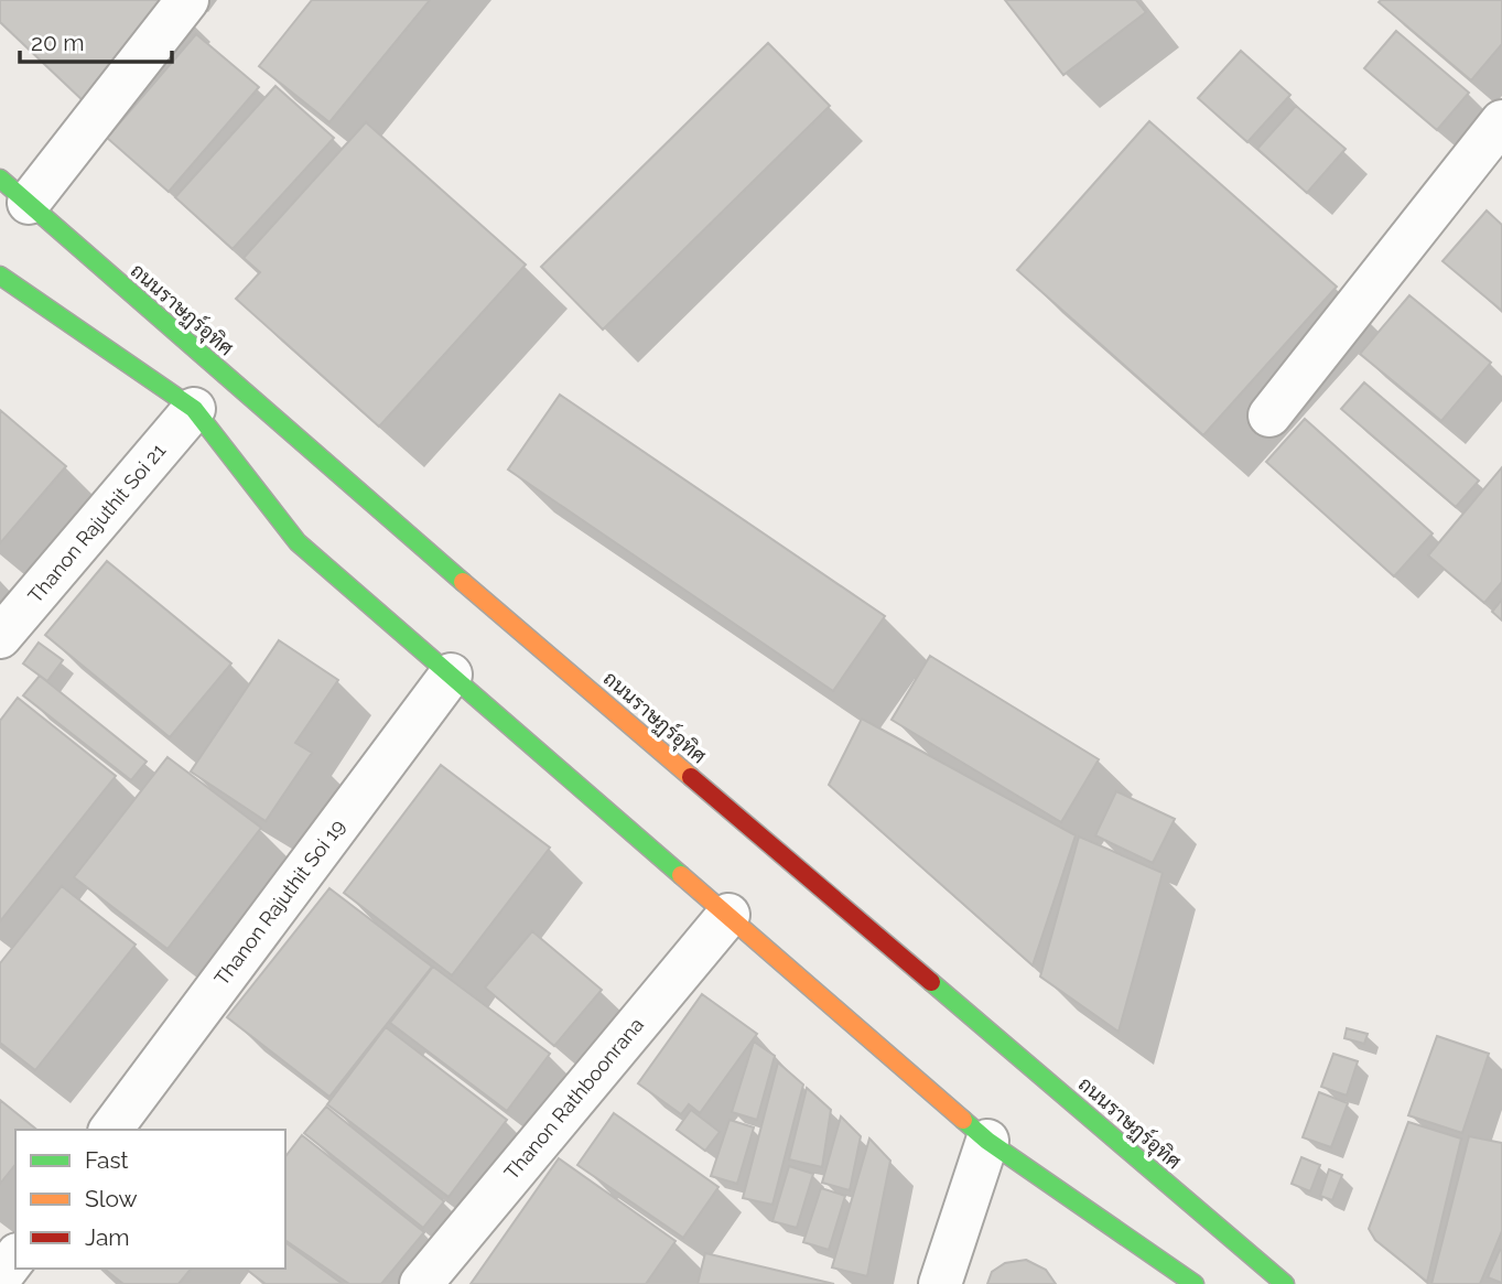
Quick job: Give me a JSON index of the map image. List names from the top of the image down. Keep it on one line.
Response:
{"streets":{"street":["ถนนราษฏร์อุทิศ","Thanon Rajuthit Soi 21","Thanon Rajuthit Soi 19","Thanon Rathboonrana"]},"legend":["Fast","Slow","Jam"],"scale_bar":"20 m"}
